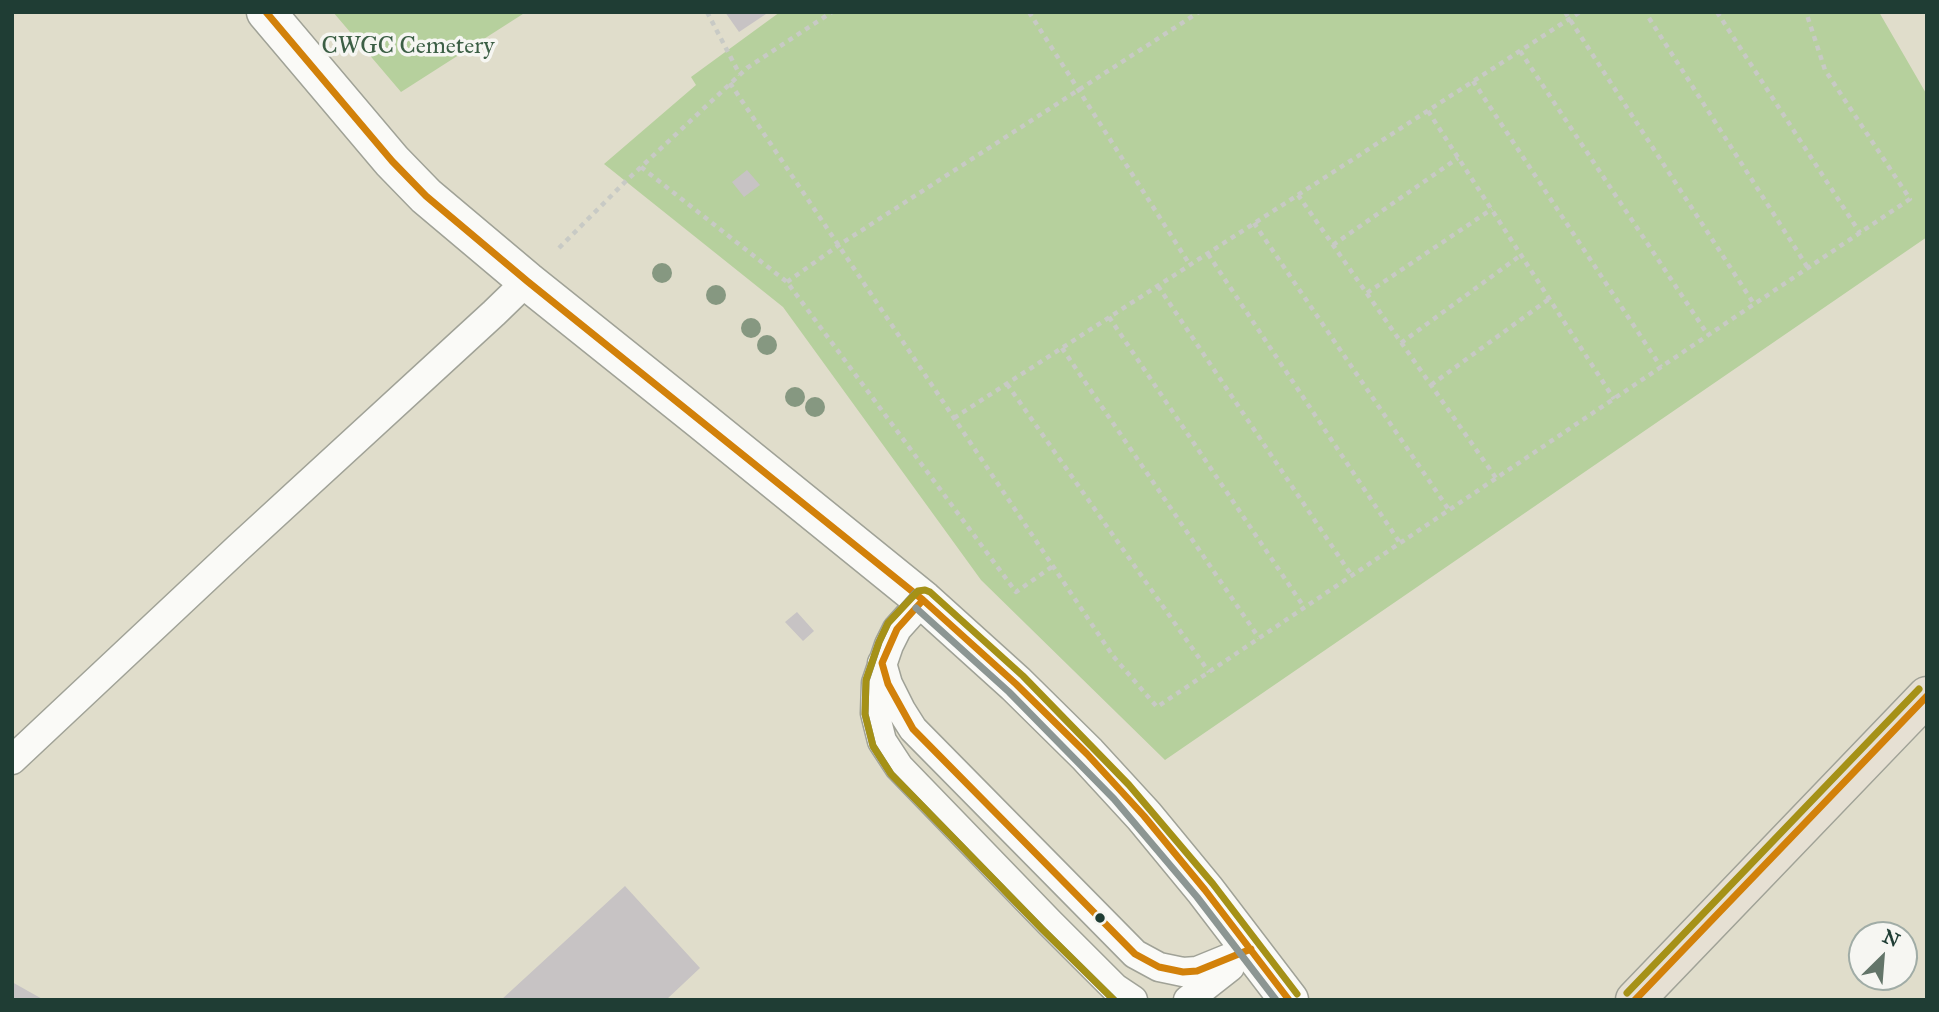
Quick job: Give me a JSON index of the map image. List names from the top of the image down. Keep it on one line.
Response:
{"parks":["CWGC Cemetery"],"north":"top right"}
